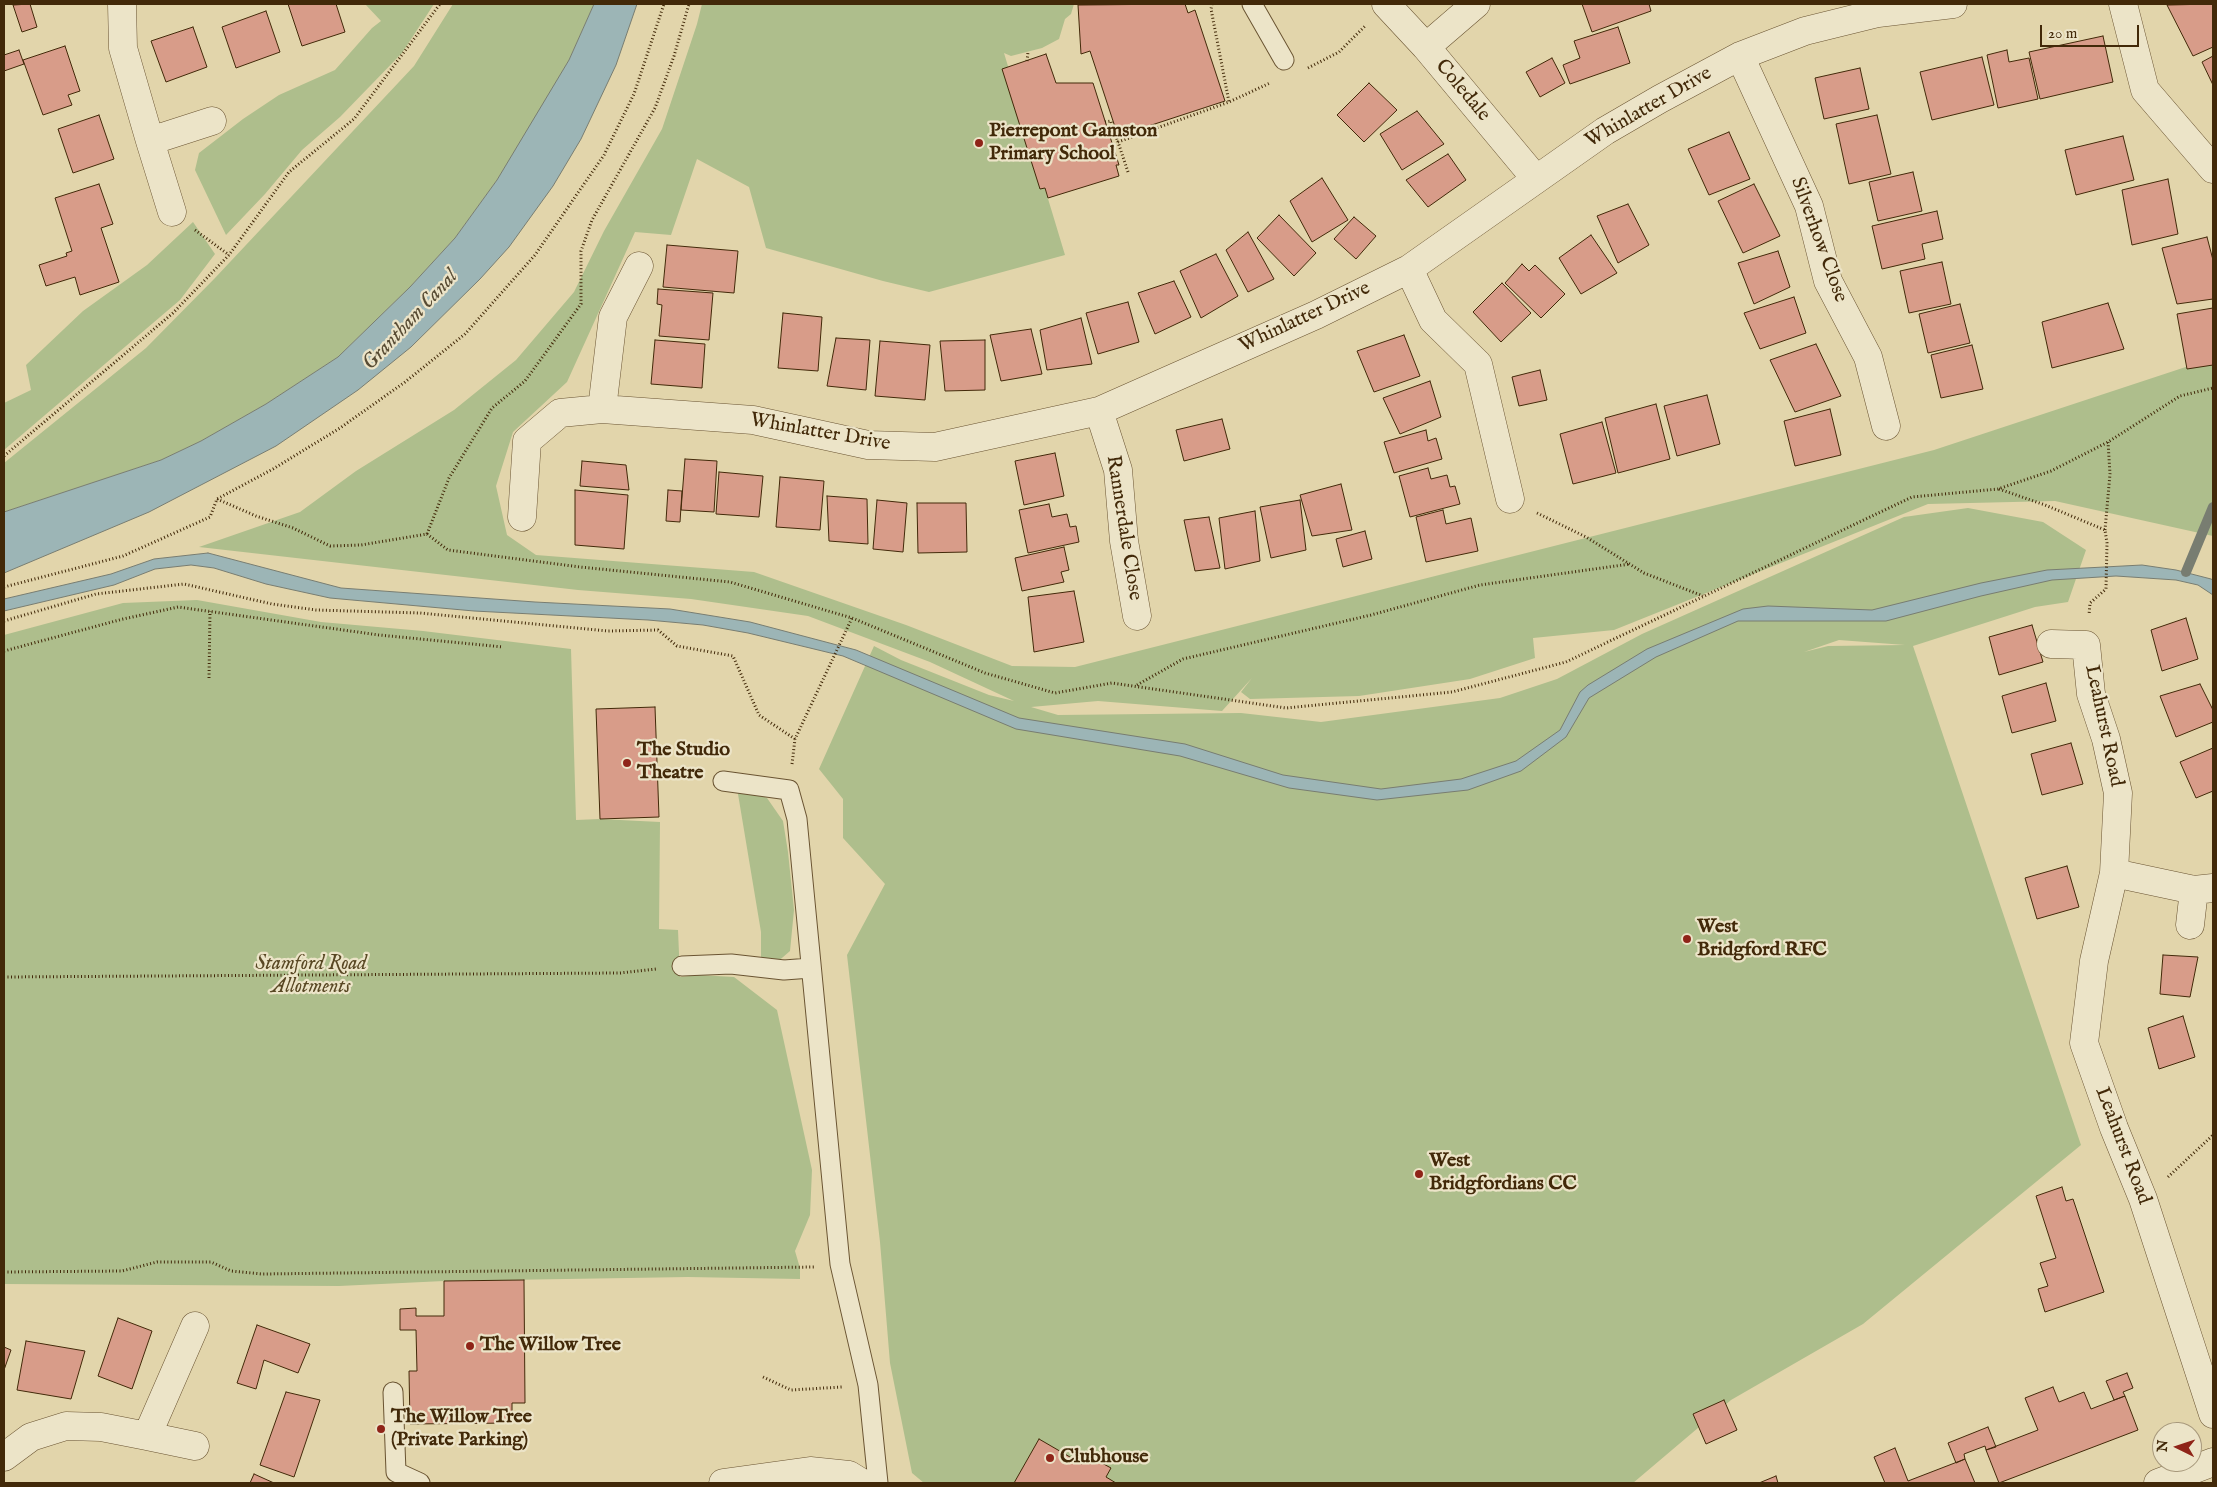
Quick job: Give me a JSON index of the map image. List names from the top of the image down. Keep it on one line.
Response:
{"streets":{"street":["Coledale","Whinlatter Drive","Silverhow Close","Rannerdale Close","Leahurst Road"]},"crossings":[["Coledale","Whinlatter Drive"],["Whinlatter Drive","Silverhow Close"],["Whinlatter Drive","Rannerdale Close"]],"water":["Grantham Canal"],"parks":["Stamford Road Allotments"],"places":["Pierrepont Gamston Primary School","The Studio Theatre","West Bridgford RFC","West Bridgfordians CC","The Willow Tree","The Willow Tree (Private Parking)","Clubhouse"],"scale_bar":"20 m","north":"left"}
